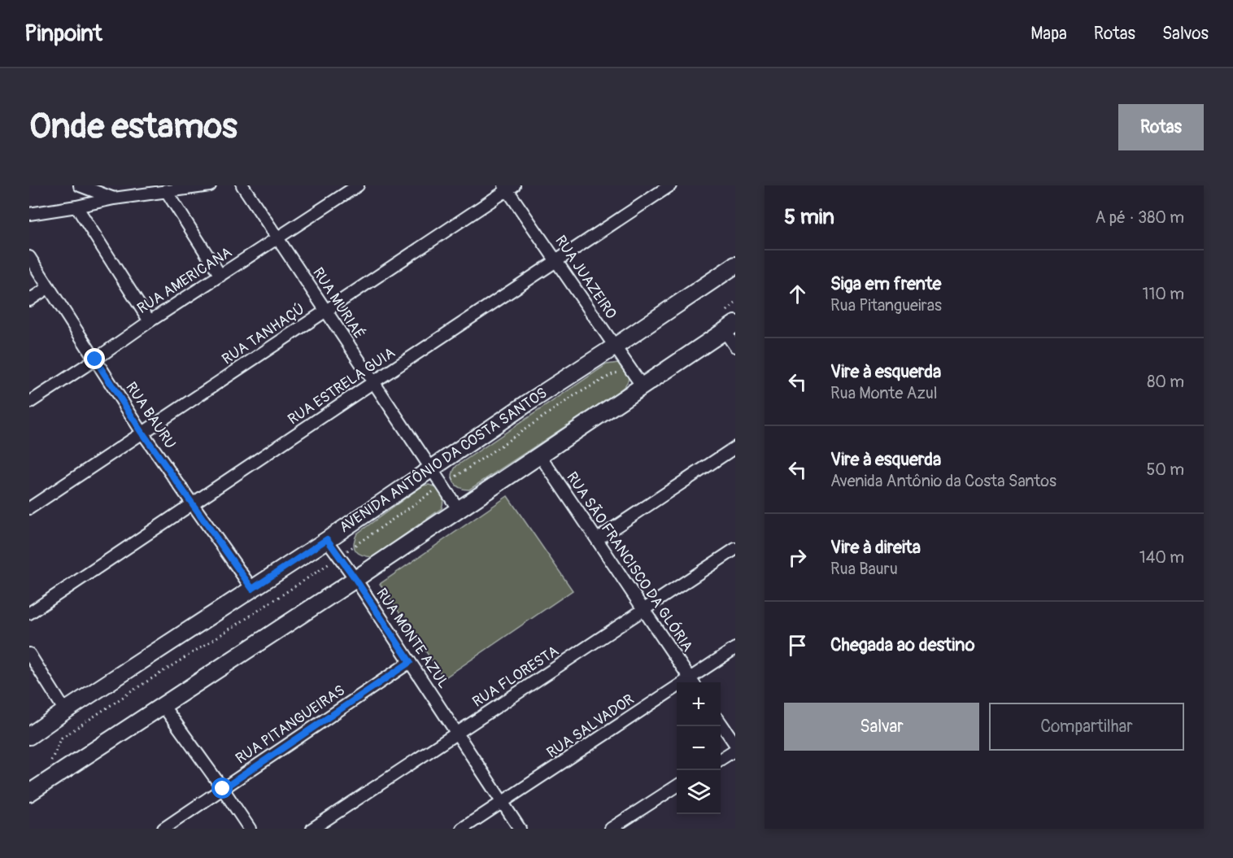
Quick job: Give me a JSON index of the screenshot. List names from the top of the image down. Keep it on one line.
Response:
{"streets":{"street":["RUA JUAZEIRO","RUA AMERICANA","RUA MURIAÉ","RUA TANHAÇÚ","RUA ESTRELA GUIA","RUA BAURU","AVENIDA ANTÔNIO DA COSTA SANTOS","RUA SÃO FRANCISCO DA GLÓRIA","RUA MONTE AZUL","RUA FLORESTA","RUA PITANGUEIRAS","RUA SALVADOR"]},"crossings":[["RUA JUAZEIRO","RUA TANHAÇÚ"],["RUA JUAZEIRO","RUA ESTRELA GUIA"],["RUA JUAZEIRO","AVENIDA ANTÔNIO DA COSTA SANTOS"],["RUA AMERICANA","RUA MURIAÉ"],["RUA AMERICANA","RUA BAURU"],["RUA MURIAÉ","RUA TANHAÇÚ"],["RUA MURIAÉ","RUA ESTRELA GUIA"],["RUA MURIAÉ","AVENIDA ANTÔNIO DA COSTA SANTOS"],["RUA TANHAÇÚ","RUA BAURU"],["RUA ESTRELA GUIA","RUA BAURU"],["RUA BAURU","AVENIDA ANTÔNIO DA COSTA SANTOS"],["AVENIDA ANTÔNIO DA COSTA SANTOS","RUA MONTE AZUL"],["RUA SÃO FRANCISCO DA GLÓRIA","RUA FLORESTA"],["RUA SÃO FRANCISCO DA GLÓRIA","RUA SALVADOR"],["RUA MONTE AZUL","RUA FLORESTA"],["RUA MONTE AZUL","RUA PITANGUEIRAS"],["RUA MONTE AZUL","RUA SALVADOR"]],"page":{"header":"Pinpoint","nav":["Mapa","Rotas","Salvos"],"buttons":["Rotas",["Salvar","Compartilhar"]],"title":"Onde estamos","heading":["5 min","A pé · 380 m"],"list":[["Siga em frente","Rua Pitangueiras","110 m"],["Vire à esquerda","Rua Monte Azul","80 m"],["Vire à esquerda","Avenida Antônio da Costa Santos","50 m"],["Vire à direita","Rua Bauru","140 m"],"Chegada ao destino"],"map_buttons":["+","−"]}}
